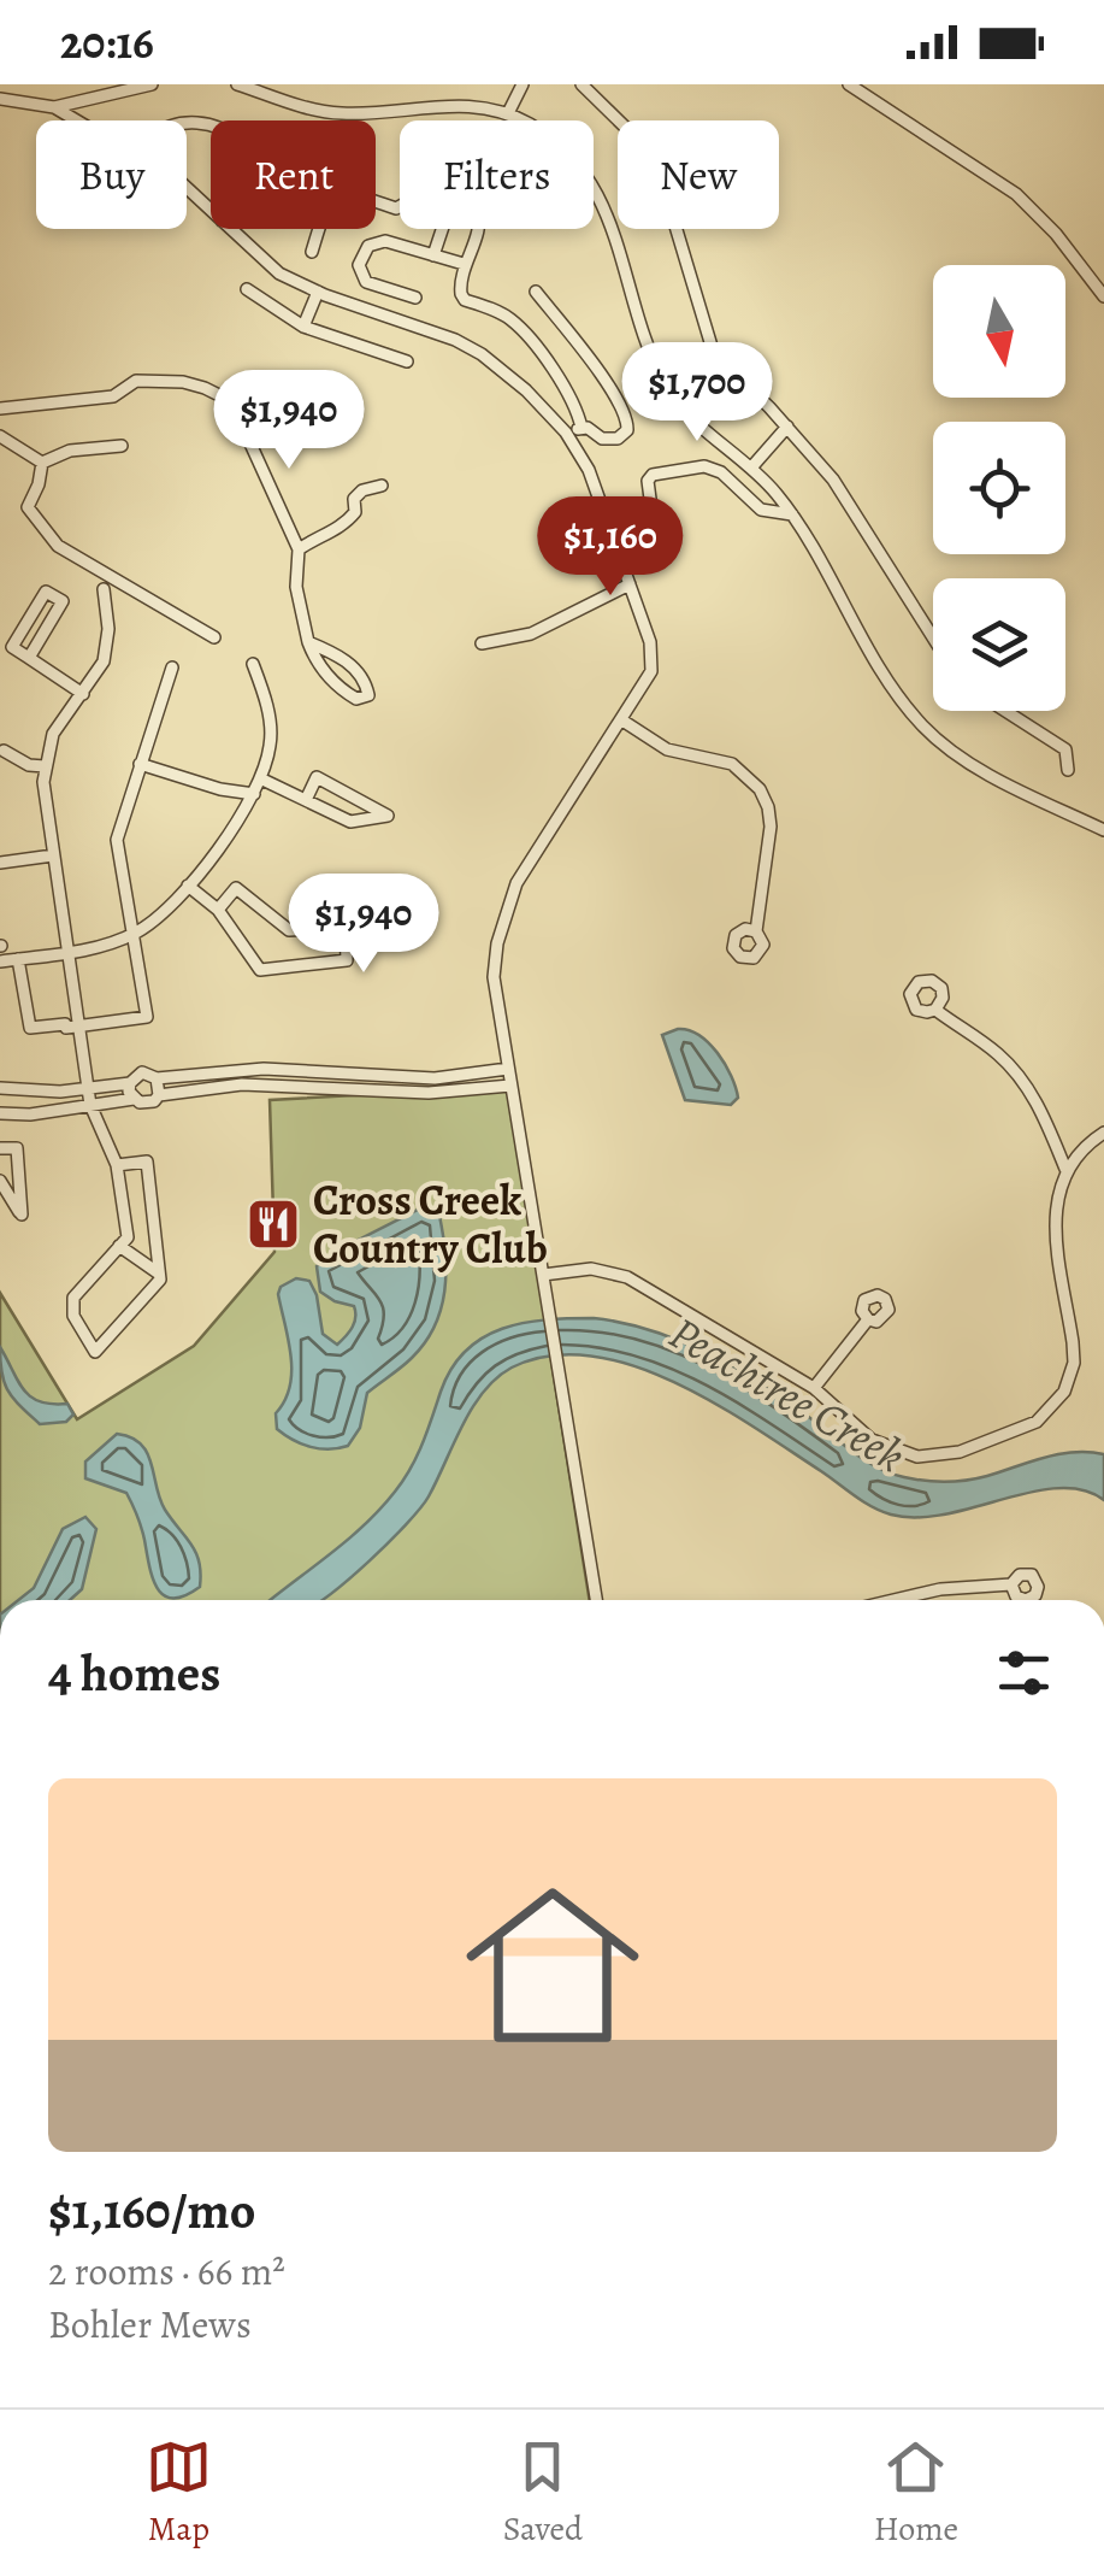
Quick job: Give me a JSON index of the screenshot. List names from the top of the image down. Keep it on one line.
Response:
{"water":["Peachtree Creek"],"places":{"restaurant":["Cross Creek Country Club"]},"north":"bottom","page":{"status":"20:16","chip":["Buy","Rent","Filters","New"],"price":["$1,700","$1,940","$1,160","$1,940"],"heading":"4 homes","list":[{"name":"$1,160/mo","note":"2 rooms · 66 m² · Bohler Mews"}],"tabs":["Map","Saved","Home"]}}
